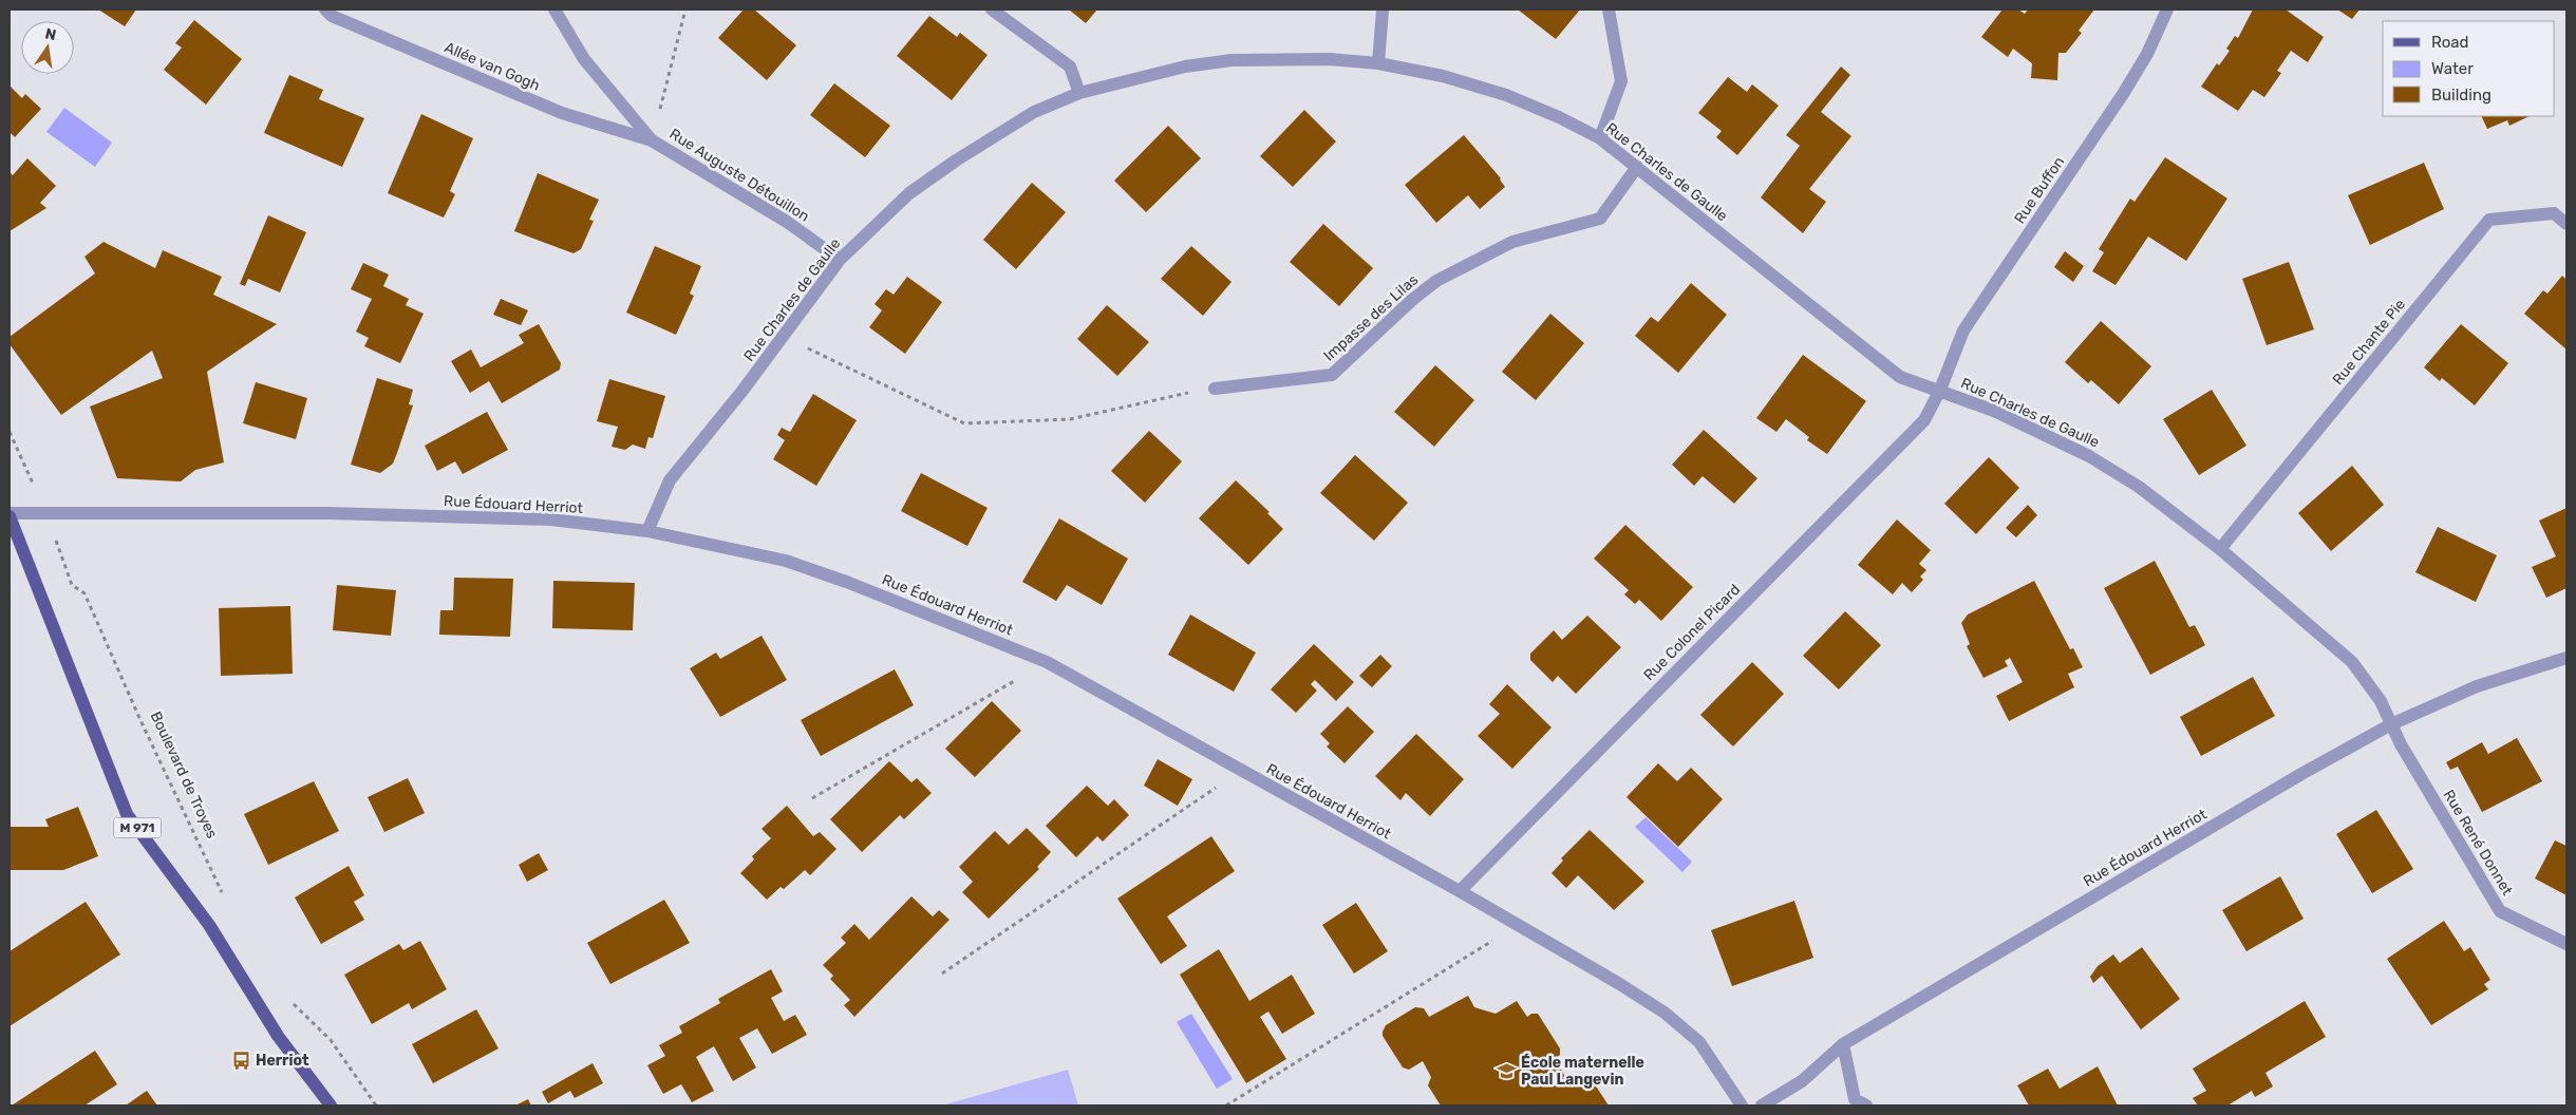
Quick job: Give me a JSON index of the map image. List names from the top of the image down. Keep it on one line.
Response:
{"streets":{"main road":["M 971"],"street":["Allée van Gogh","Rue Charles de Gaulle","Rue Auguste Détouillon","Rue Buffon","Impasse des Lilas","Rue Chante Pie","Rue Édouard Herriot","Rue Colonel Picard","Rue René Donnet"],"path":["Boulevard de Troyes"]},"crossings":[["Allée van Gogh","Rue Auguste Détouillon"],["Rue Charles de Gaulle","Rue Auguste Détouillon"],["Rue Charles de Gaulle","Rue Buffon"],["Rue Charles de Gaulle","Impasse des Lilas"],["Rue Charles de Gaulle","Rue Chante Pie"],["Rue Charles de Gaulle","Rue Édouard Herriot"],["Rue Charles de Gaulle","Rue Colonel Picard"],["Rue Charles de Gaulle","Rue René Donnet"],["Rue Buffon","Rue Colonel Picard"],["Rue Édouard Herriot","Rue Colonel Picard"],["Rue Édouard Herriot","Boulevard de Troyes"],["Rue Édouard Herriot","M 971"],["Rue Édouard Herriot","Rue René Donnet"]],"places":{"bus stop":["Herriot"],"school or university":["École maternelle Paul Langevin"]},"legend":["Road","Water","Building"],"north":"top"}
